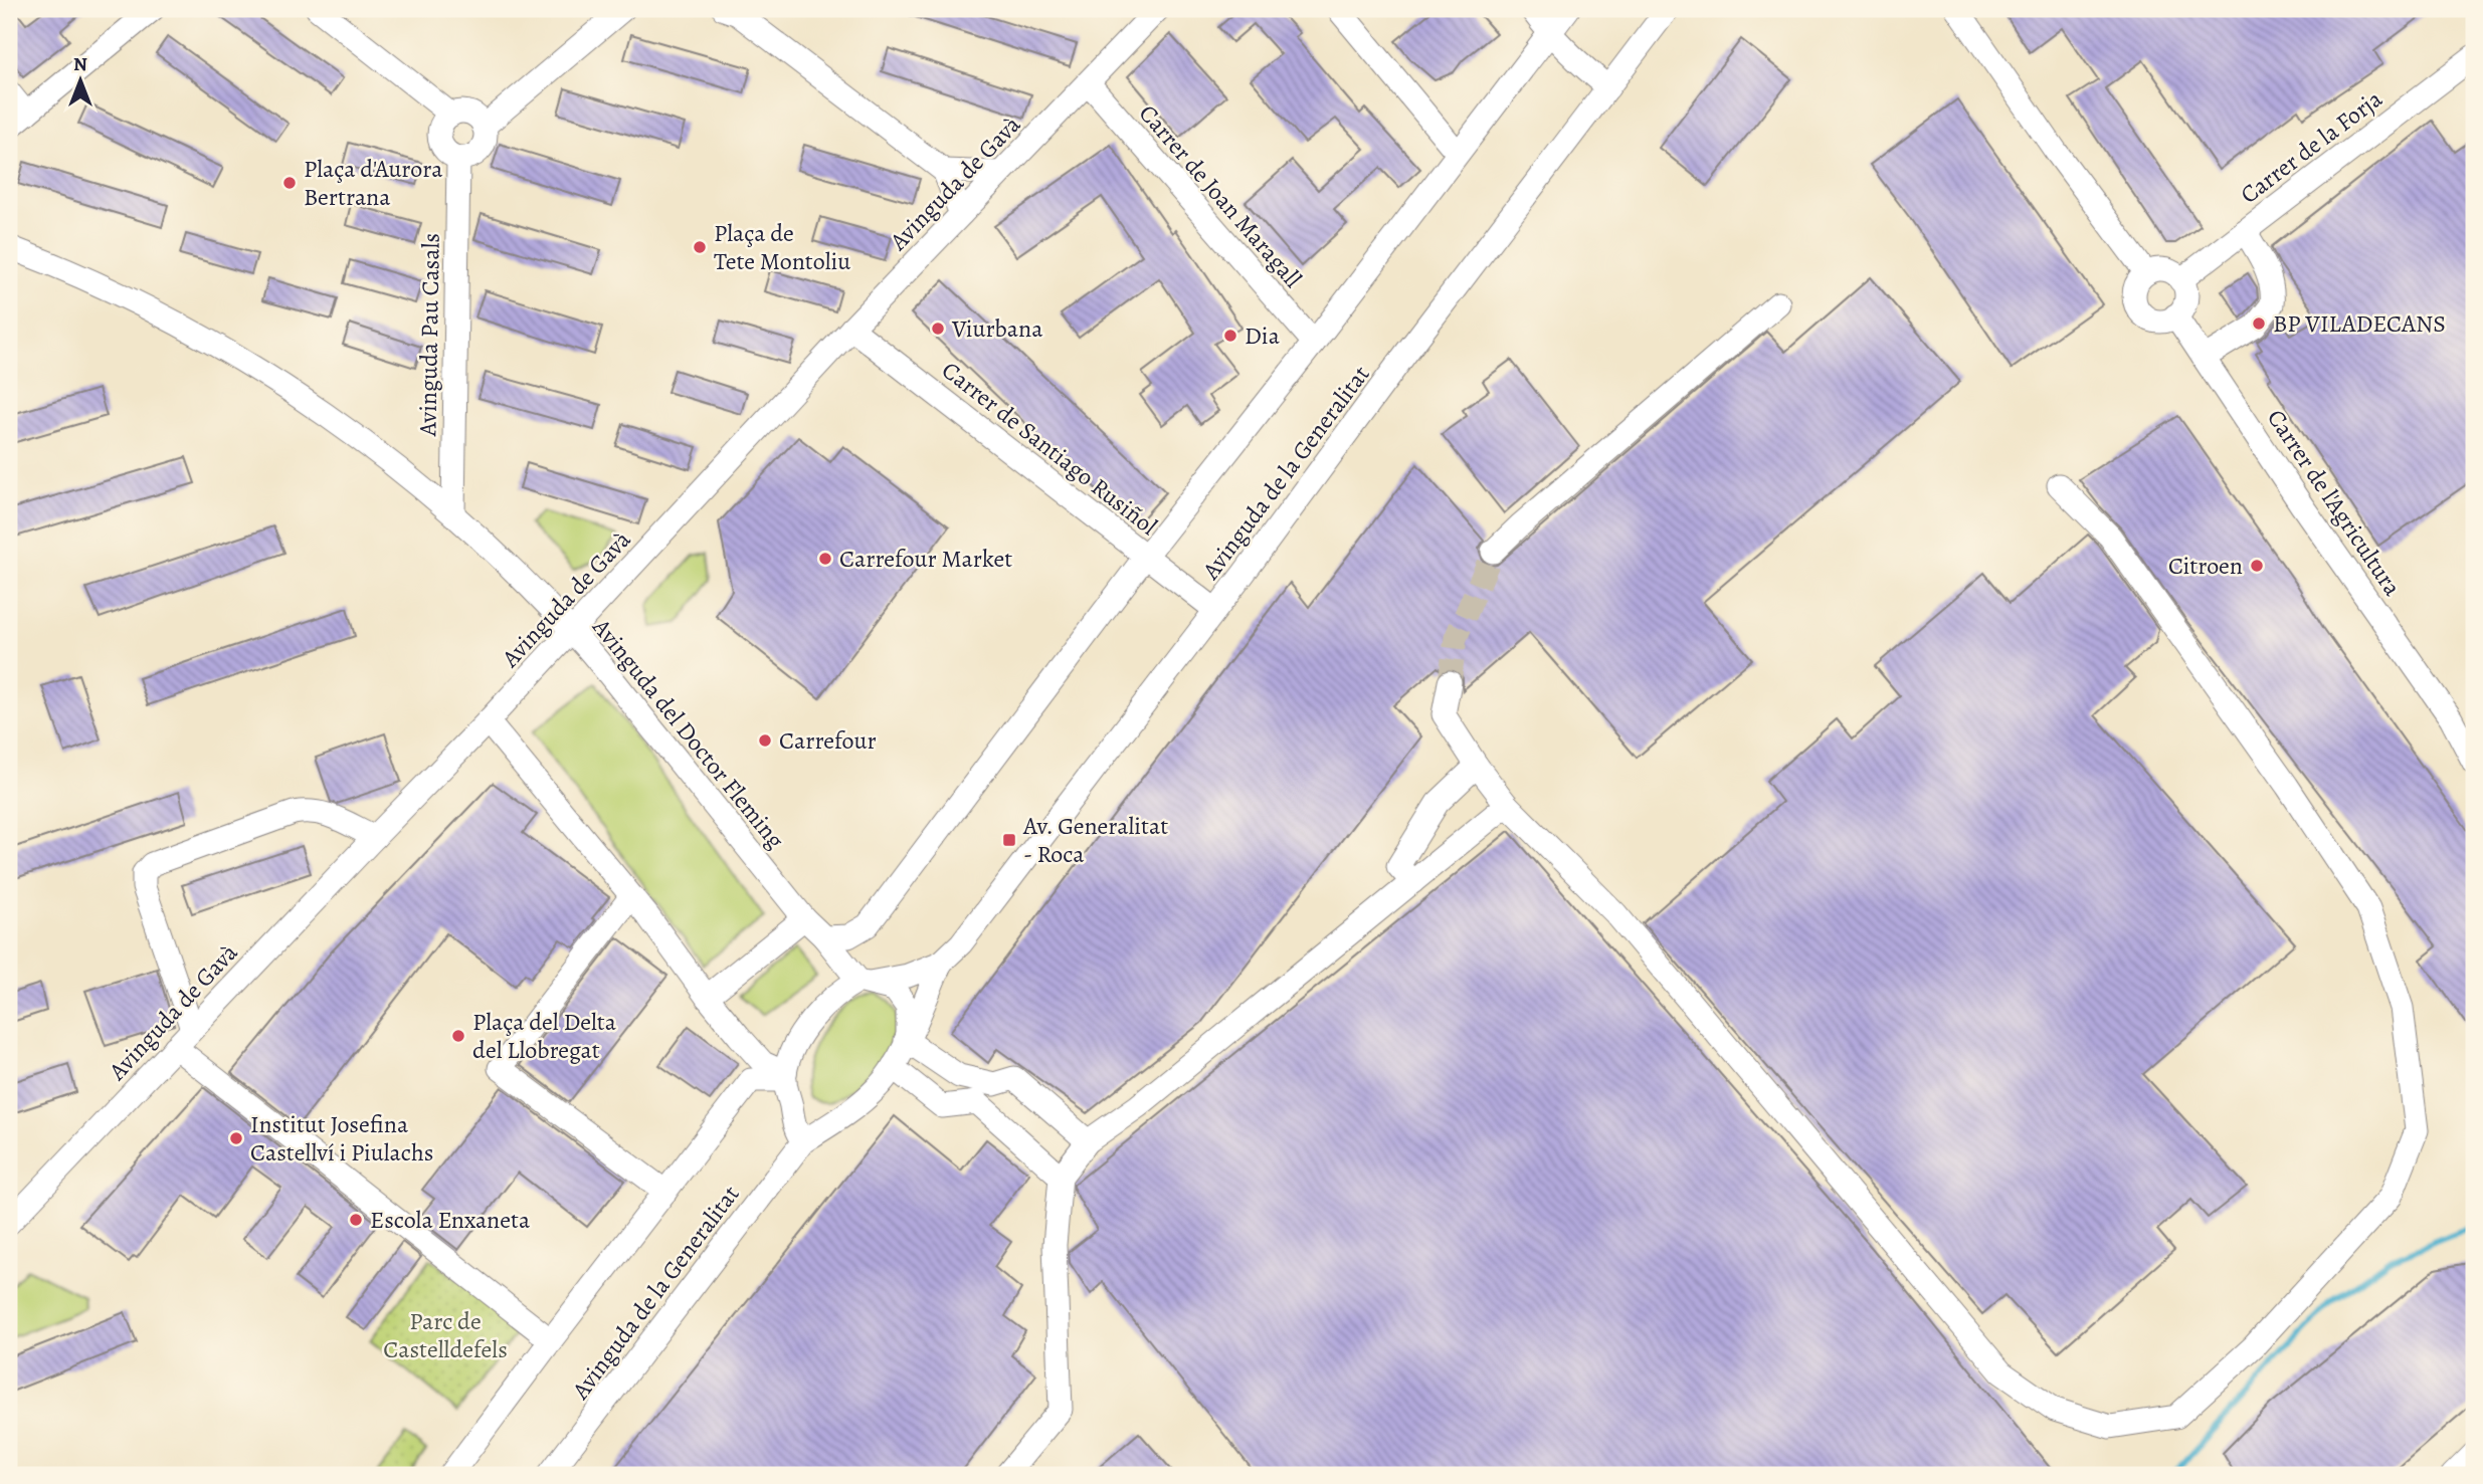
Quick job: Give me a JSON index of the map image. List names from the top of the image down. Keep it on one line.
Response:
{"streets":{"street":["Carrer de la Forja","Avinguda de Gavà","Carrer de Joan Maragall","Avinguda Pau Casals","Carrer de Santiago Rusiñol","Avinguda de la Generalitat","Carrer de l'Agricultura","Avinguda del Doctor Fleming"]},"crossings":[["Carrer de la Forja","Carrer de l'Agricultura"],["Avinguda de Gavà","Carrer de Joan Maragall"],["Avinguda de Gavà","Carrer de Santiago Rusiñol"],["Avinguda de Gavà","Avinguda del Doctor Fleming"],["Avinguda Pau Casals","Avinguda del Doctor Fleming"],["Carrer de Santiago Rusiñol","Avinguda de la Generalitat"]],"parks":["Parc de Castelldefels"],"places":{"other":["Plaça d'Aurora Bertrana","Plaça de Tete Montoliu","BP VILADECANS","Viurbana","Dia","Carrefour Market","Citroen","Carrefour","Plaça del Delta del Llobregat","Institut Josefina Castellví i Piulachs","Escola Enxaneta"],"transit":["Av. Generalitat - Roca"]},"north":"top"}
